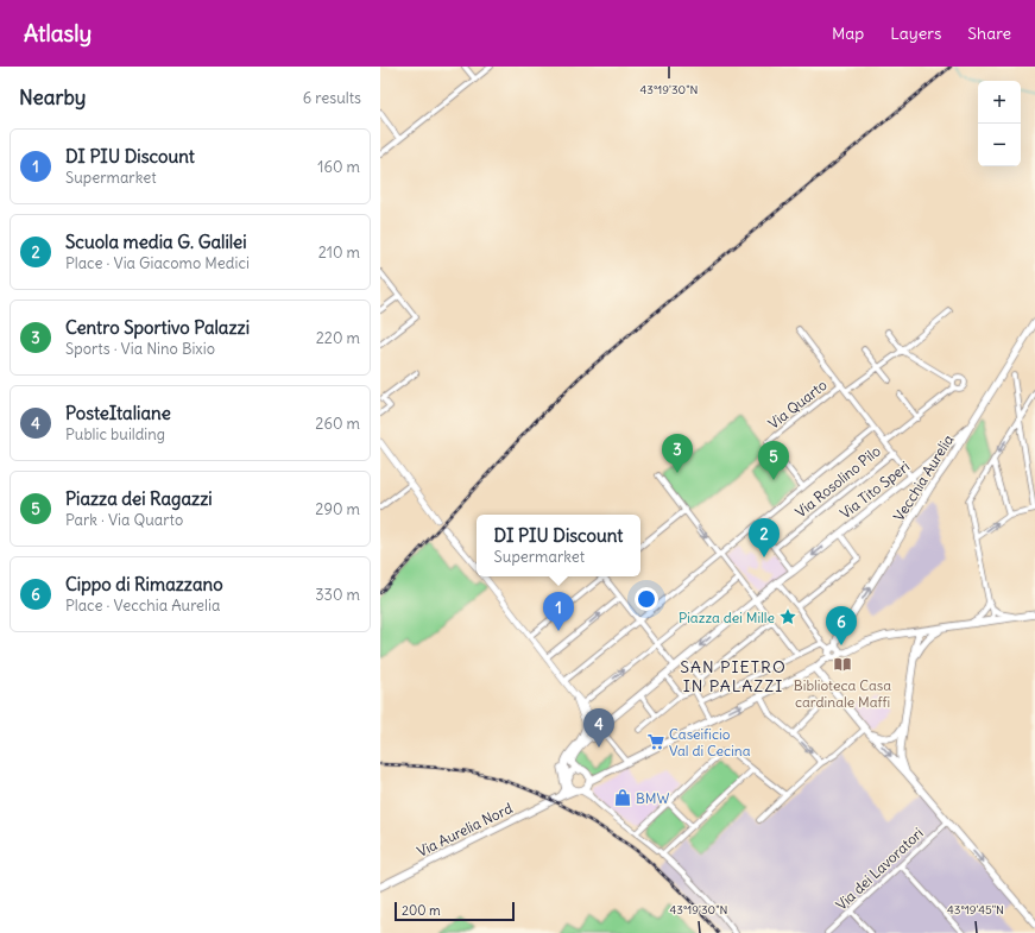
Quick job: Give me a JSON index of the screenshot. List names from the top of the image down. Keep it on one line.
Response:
{"streets":{"main road":["Vecchia Aurelia","Via Tito Speri","Via Aurelia Nord"],"street":["Via Quarto","Via Rosolino Pilo","Via dei Lavoratori"]},"crossings":[["Vecchia Aurelia","Via Tito Speri"]],"one_way":["Vecchia Aurelia"],"districts":["SAN PIETRO IN PALAZZI"],"places":{"place":["Piazza dei Mille"],"library":["Biblioteca Casa cardinale Maffi"],"supermarket":["Caseificio Val di Cecina"],"shop":["BMW"]},"scale_bar":"200 m","page":{"header":"Atlasly","nav":["Map","Layers","Share"],"heading":["Nearby","6 results"],"map_buttons":["+","−"],"list":[{"mark":"1","name":"DI PIU Discount","note":"Supermarket","value":"160 m"},{"mark":"2","name":"Scuola media G. Galilei","note":"Place · Via Giacomo Medici","value":"210 m"},{"mark":"3","name":"Centro Sportivo Palazzi","note":"Sports · Via Nino Bixio","value":"220 m"},{"mark":"4","name":"PosteItaliane","note":"Public building","value":"260 m"},{"mark":"5","name":"Piazza dei Ragazzi","note":"Park · Via Quarto","value":"290 m"},{"mark":"6","name":"Cippo di Rimazzano","note":"Place · Vecchia Aurelia","value":"330 m"}],"pins":["3","5","2","1","6","4"],"popup":["DI PIU Discount","Supermarket"],"scale":"200 m"},"coordinates":["43°19'30\"N","43°19'45\"N"]}
